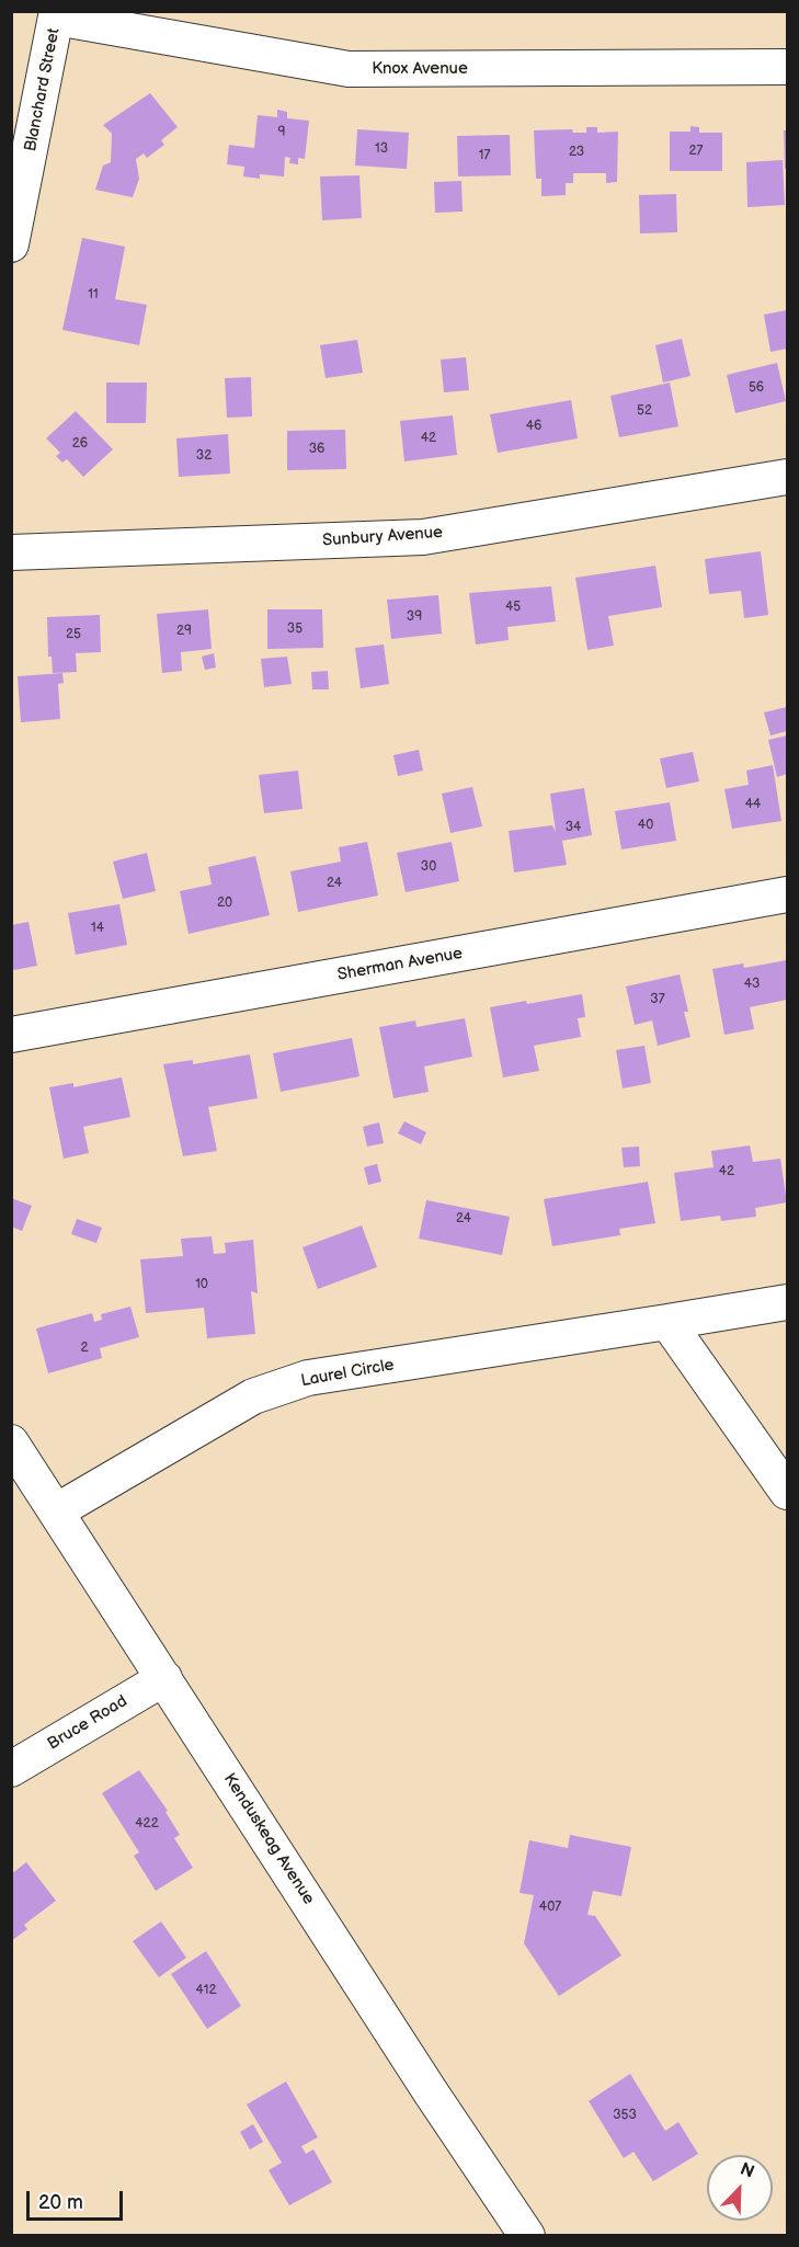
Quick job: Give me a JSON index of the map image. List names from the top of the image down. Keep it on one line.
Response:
{"streets":{"street":["Knox Avenue","Blanchard Street","Sunbury Avenue","Sherman Avenue","Laurel Circle","Bruce Road","Kenduskeag Avenue"]},"crossings":[["Knox Avenue","Blanchard Street"],["Laurel Circle","Kenduskeag Avenue"],["Bruce Road","Kenduskeag Avenue"]],"house_numbers":["9","13","27","23","17","11","56","52","46","42","26","36","32","45","39","35","29","25","44","40","34","30","24","20","14","43","37","42","24","10","2","422","407","412","353"],"scale_bar":"20 m","north":"top right"}
